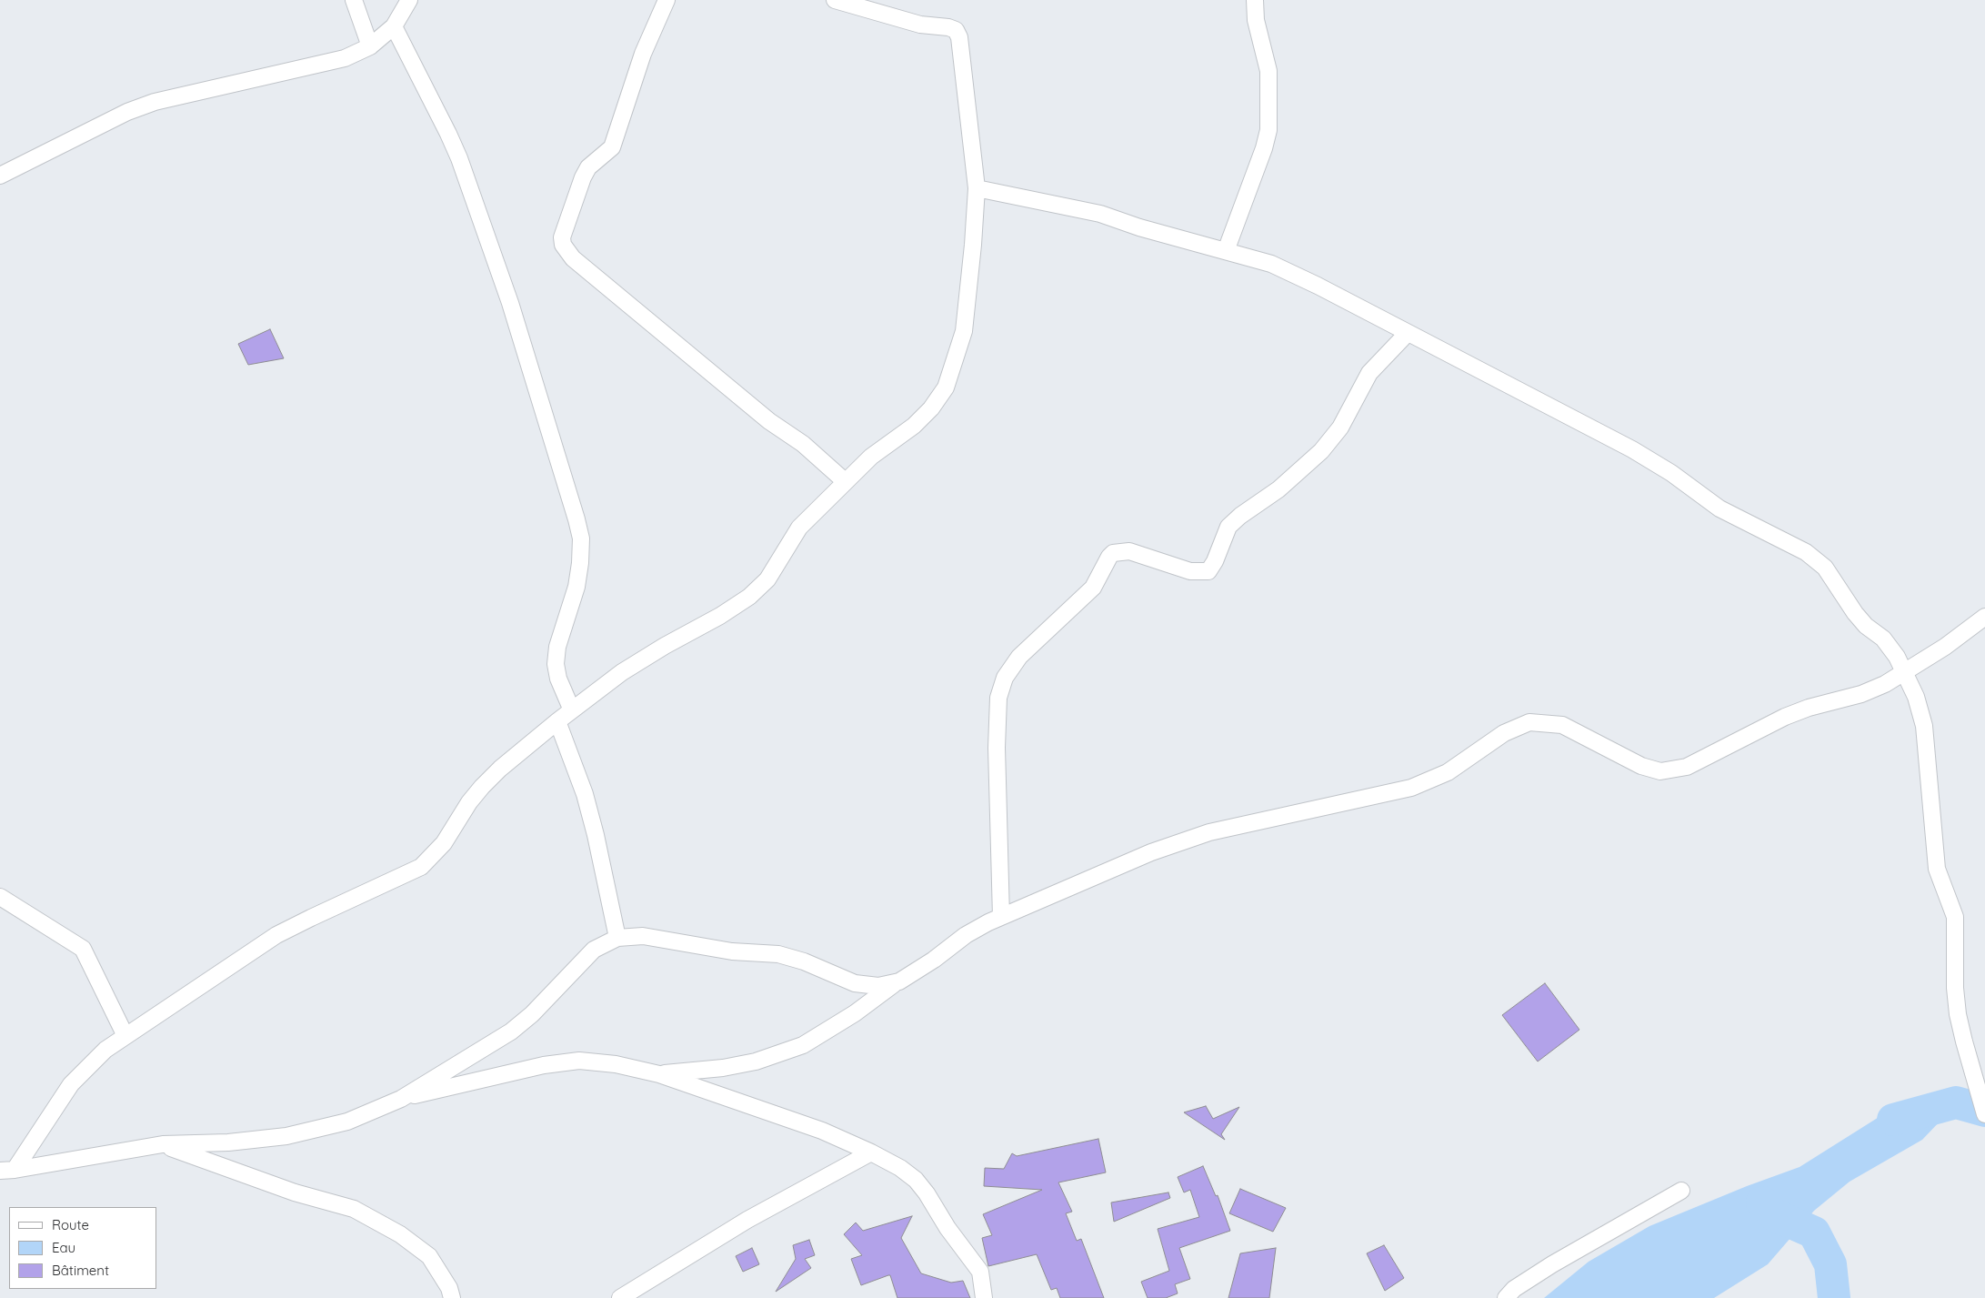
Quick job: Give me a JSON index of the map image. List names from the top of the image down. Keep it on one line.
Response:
{"legend":["Route","Eau","Bâtiment"]}
